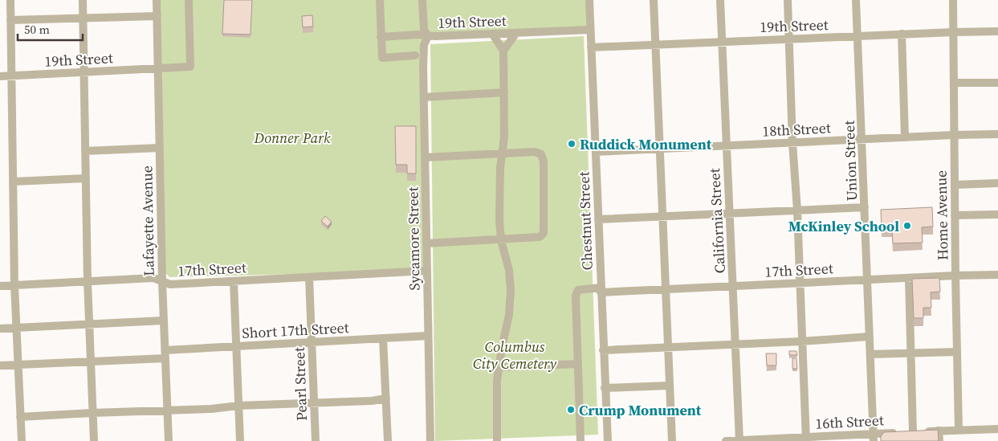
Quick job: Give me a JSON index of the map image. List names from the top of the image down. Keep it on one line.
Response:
{"streets":{"street":["19th Street","18th Street","Union Street","Home Avenue","Lafayette Avenue","Chestnut Street","California Street","Sycamore Street","17th Street","Short 17th Street","Pearl Street","16th Street"]},"crossings":[["19th Street","Union Street"],["19th Street","Home Avenue"],["19th Street","Lafayette Avenue"],["19th Street","Chestnut Street"],["19th Street","California Street"],["19th Street","Sycamore Street"],["18th Street","Union Street"],["18th Street","Home Avenue"],["18th Street","Chestnut Street"],["18th Street","California Street"],["Union Street","17th Street"],["Union Street","16th Street"],["Home Avenue","17th Street"],["Home Avenue","16th Street"],["Lafayette Avenue","17th Street"],["Lafayette Avenue","Short 17th Street"],["Chestnut Street","17th Street"],["California Street","17th Street"],["California Street","16th Street"],["Sycamore Street","17th Street"],["Sycamore Street","Short 17th Street"],["17th Street","Pearl Street"],["Short 17th Street","Pearl Street"]],"parks":["Donner Park","Columbus City Cemetery"],"places":["Ruddick Monument","McKinley School","Crump Monument"],"scale_bar":"50 m"}
